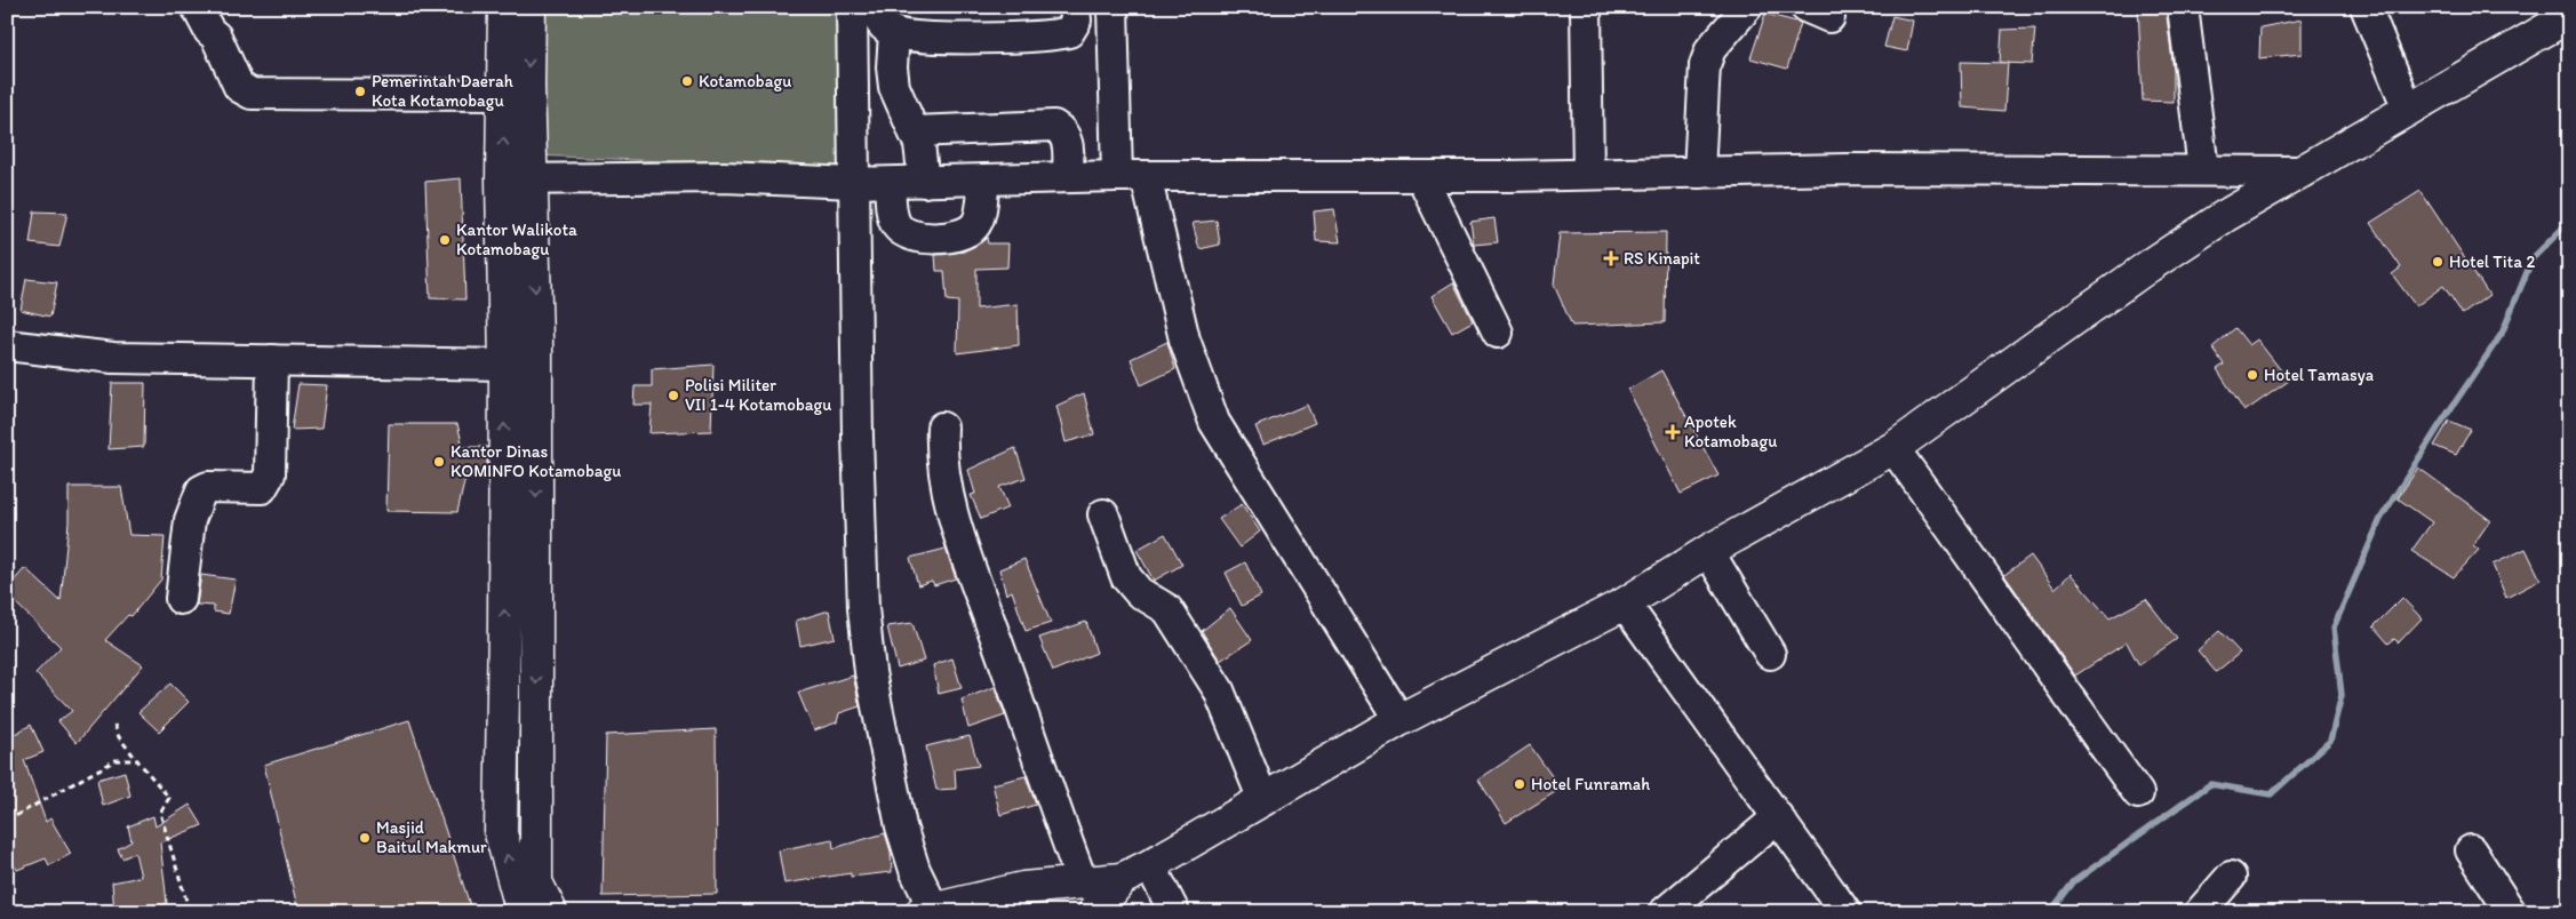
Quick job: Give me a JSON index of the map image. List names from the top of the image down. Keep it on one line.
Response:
{"places":{"other":["Kotamobagu","Pemerintah Daerah Kota Kotamobagu","Kantor Walikota Kotamobagu","Hotel Tita 2","Hotel Tamasya","Polisi Militer VII 1-4 Kotamobagu","Kantor Dinas KOMINFO Kotamobagu","Hotel Funramah","Masjid Baitul Makmur"],"health":["RS Kinapit","Apotek Kotamobagu"]}}
